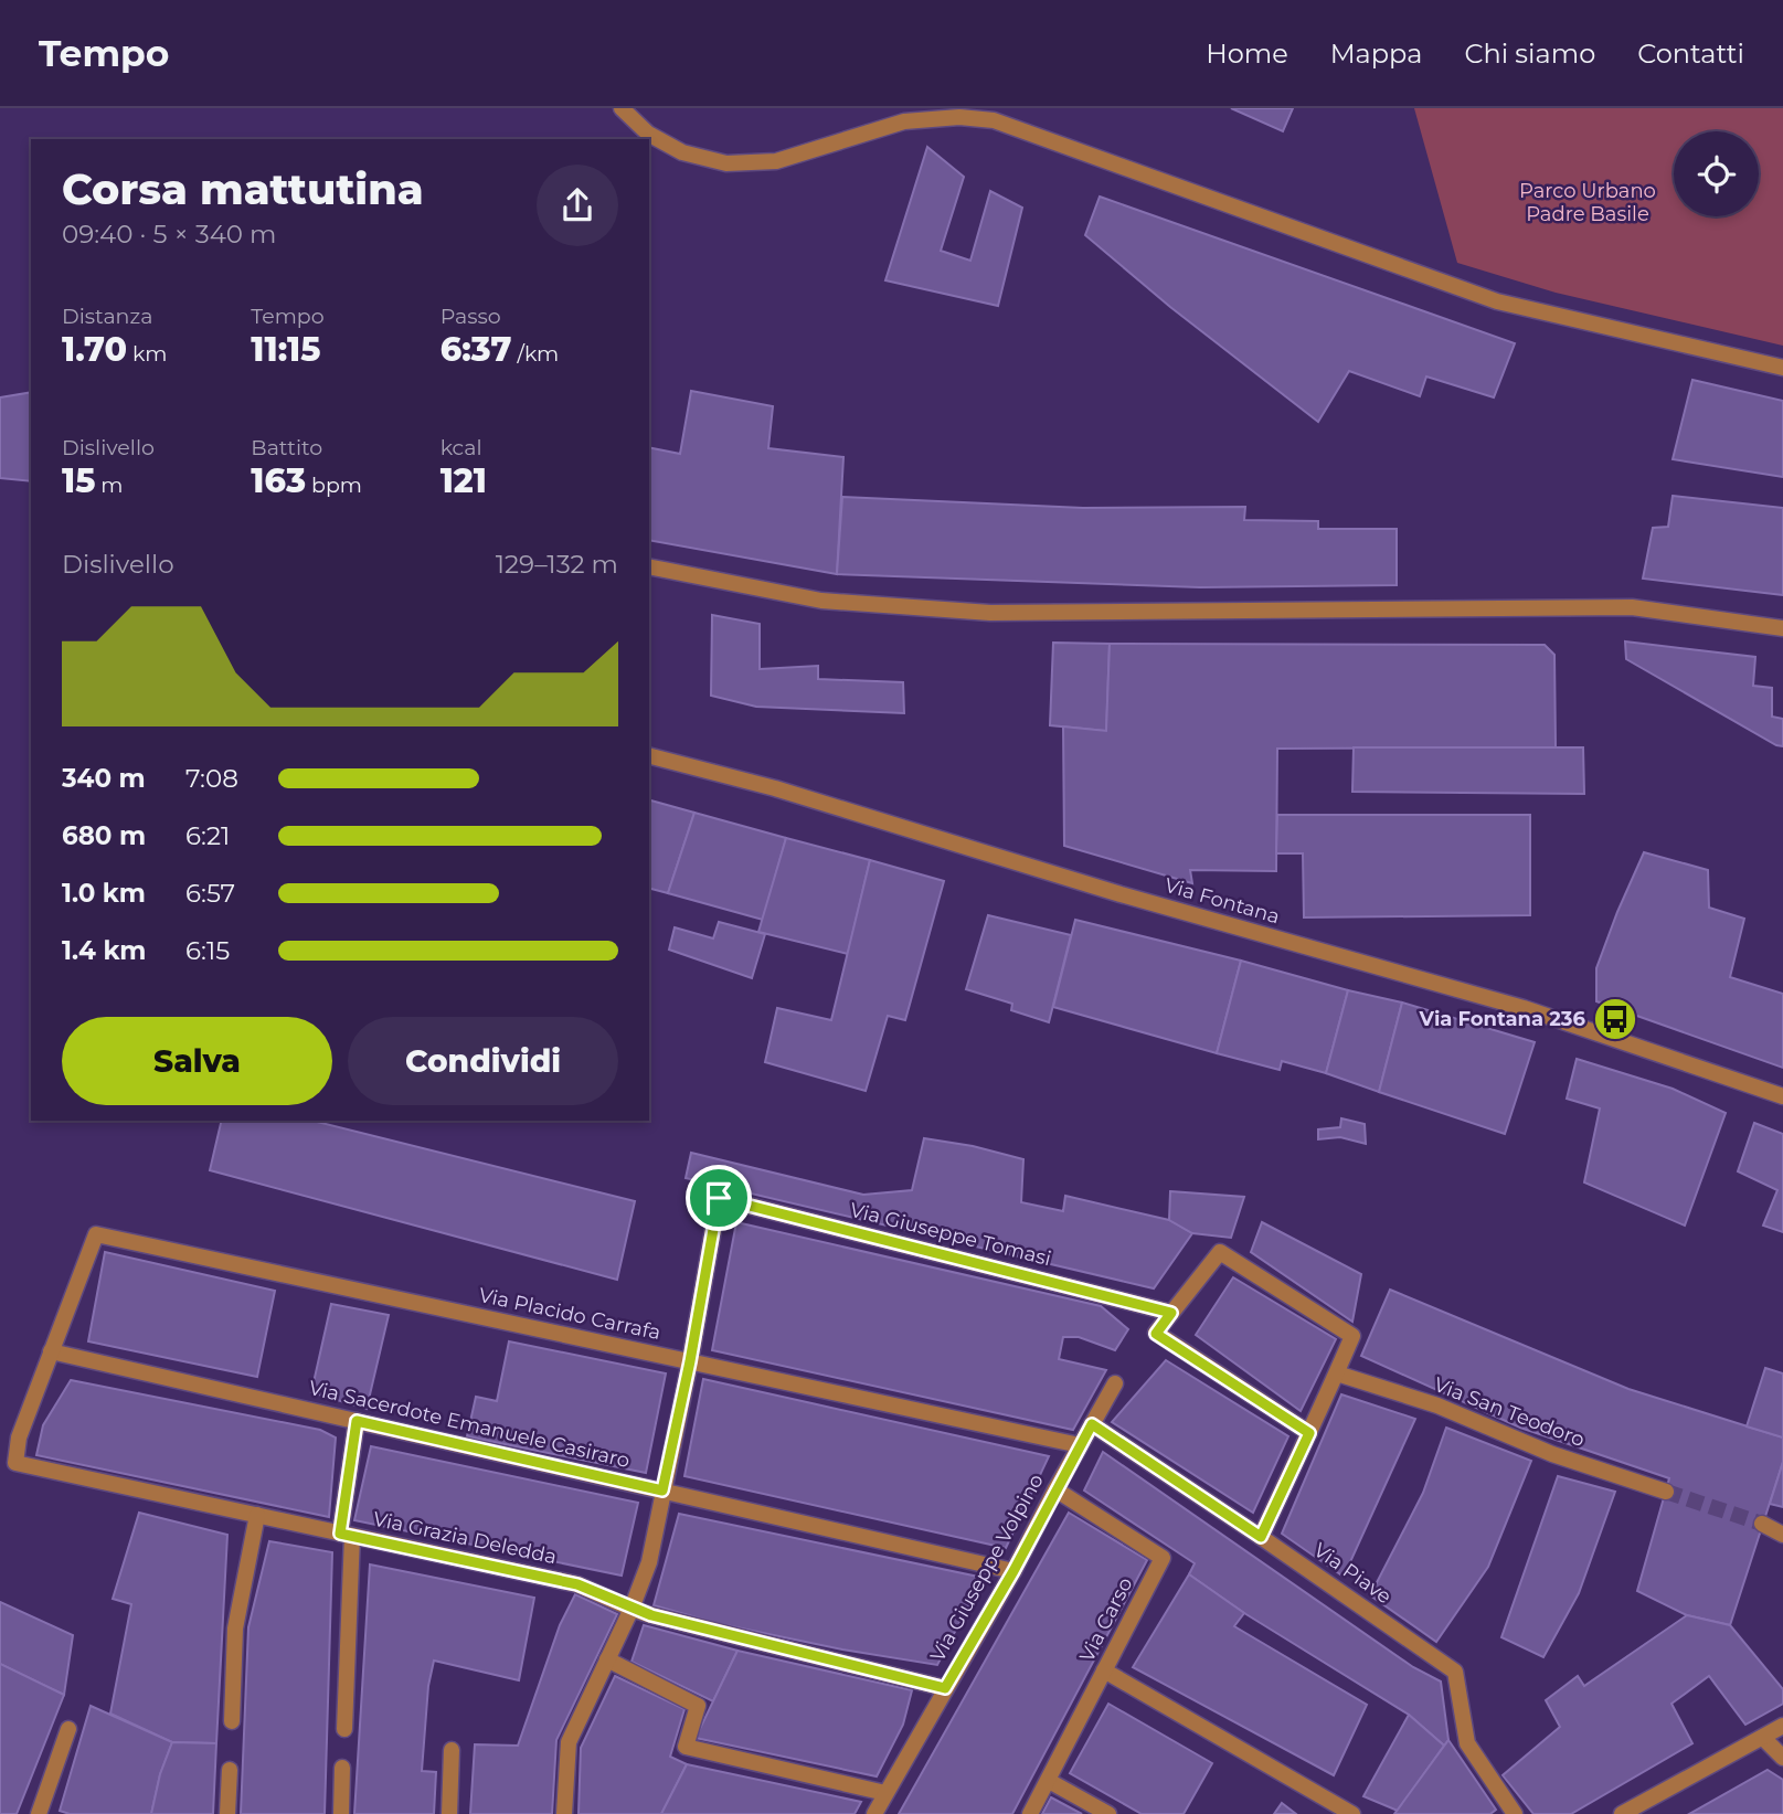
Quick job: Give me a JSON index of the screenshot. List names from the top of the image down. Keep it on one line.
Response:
{"streets":{"street":["Via Fontana","Via Giuseppe Tomasi","Via Placido Carrafa","Via San Teodoro","Via Sacerdote Emanuele Casiraro","Via Grazia Deledda","Via Giuseppe Volpino","Via Piave","Via Carso"]},"crossings":[["Via Giuseppe Tomasi","Via Placido Carrafa"],["Via Placido Carrafa","Via Sacerdote Emanuele Casiraro"],["Via Placido Carrafa","Via Grazia Deledda"],["Via Placido Carrafa","Via Giuseppe Volpino"],["Via Sacerdote Emanuele Casiraro","Via Grazia Deledda"],["Via Sacerdote Emanuele Casiraro","Via Giuseppe Volpino"],["Via Grazia Deledda","Via Giuseppe Volpino"],["Via Giuseppe Volpino","Via Piave"],["Via Giuseppe Volpino","Via Carso"]],"parks":["Parco Urbano Padre Basile"],"places":{"bus stop":["Via Fontana 236"]},"page":{"header":"Tempo","nav":["Home","Mappa","Chi siamo","Contatti"],"heading":["Corsa mattutina","09:40 · 5 × 340 m"],"stats":[["Distanza","1.70 km"],["Tempo","11:15"],["Passo","6:37 /km"],["Dislivello","15 m"],["Battito","163 bpm"],["kcal","121"]],"chart":["Dislivello","129–132 m"],"list":[{"name":"340 m","note":"7:08"},{"name":"680 m","note":"6:21"},{"name":"1.0 km","note":"6:57"},{"name":"1.4 km","note":"6:15"}],"buttons":["Salva","Condividi"]}}
